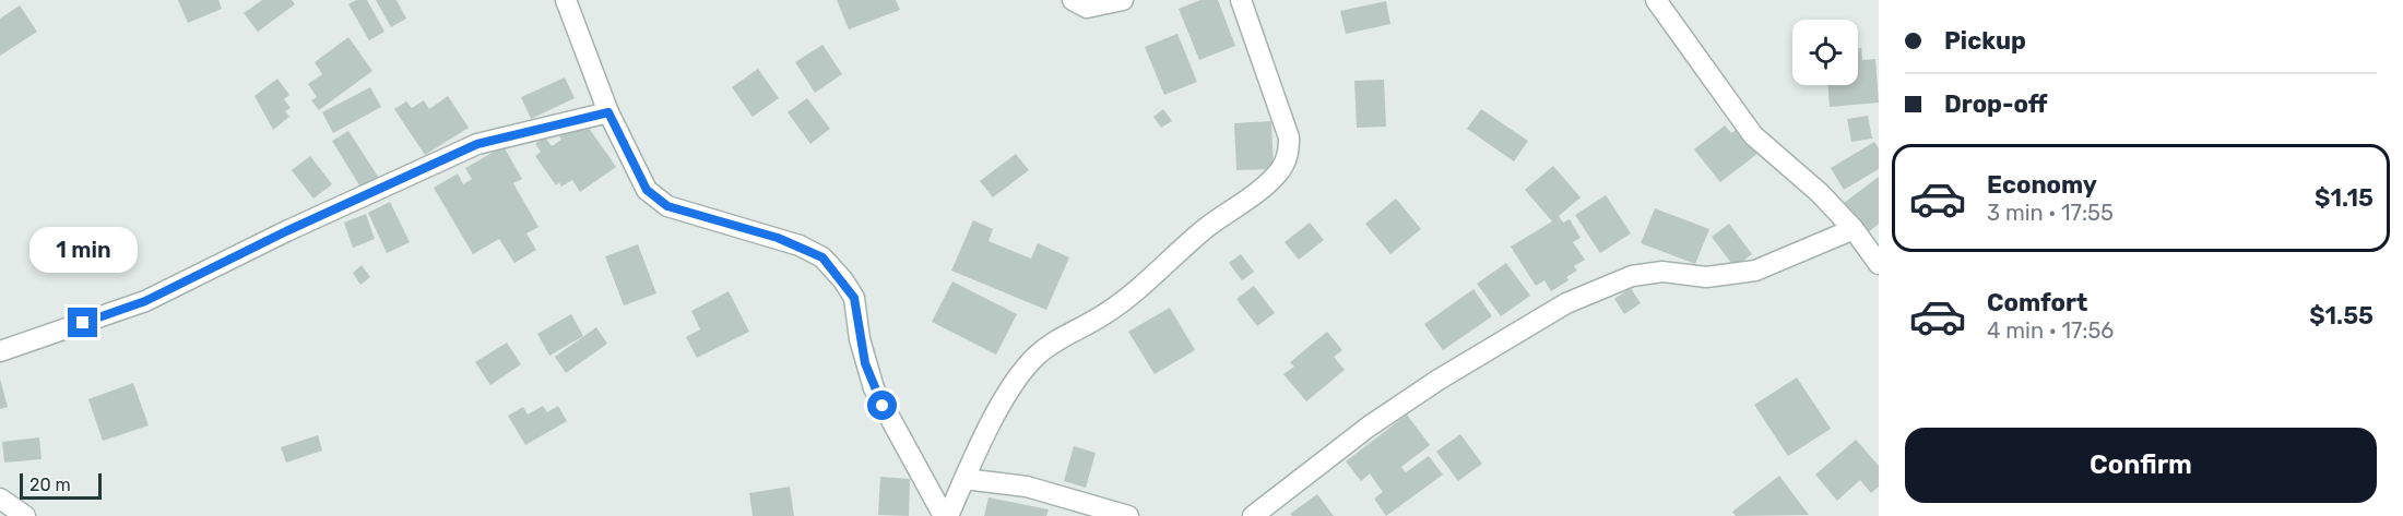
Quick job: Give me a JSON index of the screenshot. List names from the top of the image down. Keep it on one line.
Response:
{"scale_bar":"20 m","page":{"banner":["Pickup","Drop-off"],"list":[{"name":"Economy","note":"3 min · 17:55","value":"$1.15"},{"name":"Comfort","note":"4 min · 17:56","value":"$1.55"}],"bubble":"1 min","buttons":"Confirm","scale":"20 m"}}
